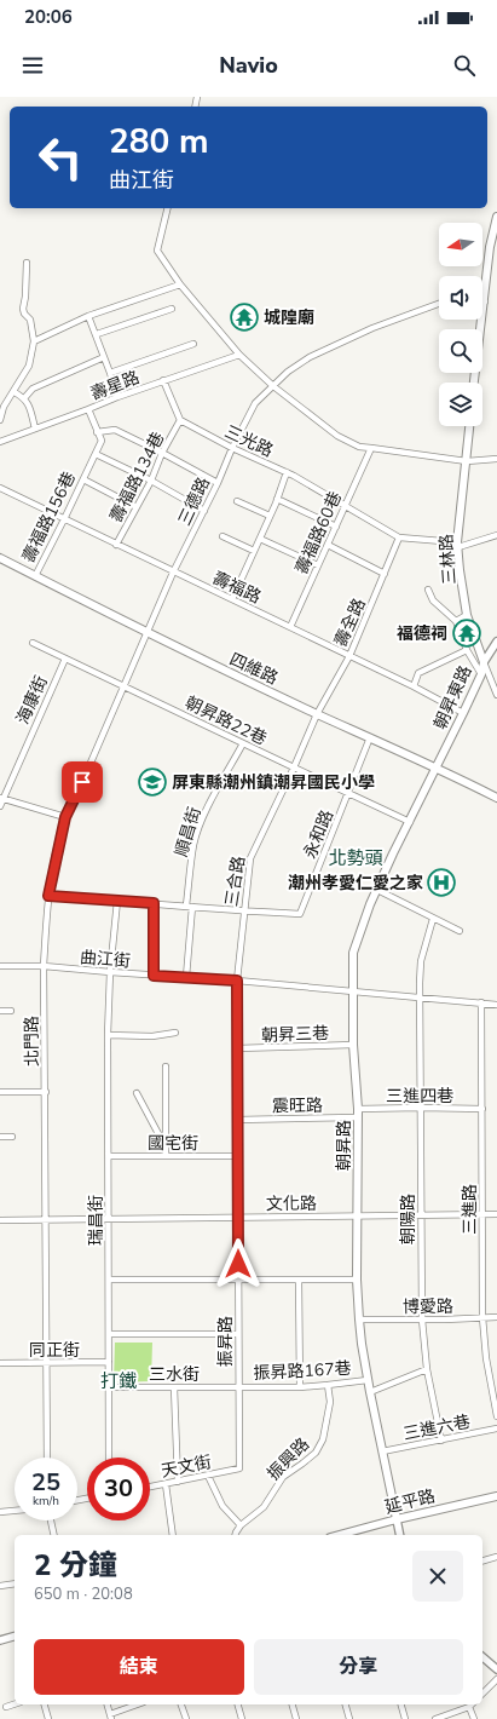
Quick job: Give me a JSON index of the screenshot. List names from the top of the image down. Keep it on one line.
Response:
{"streets":{"main road":["三林路","四維路","朝昇東路","朝昇路","延平路"],"street":["壽星路","三光路","壽福路134巷","三德路","壽福路156巷","壽福路60巷","壽福路","壽全路","海康街","朝昇路22巷","順昌街","永和路","三合路","曲江街","朝昇三巷","北門路","三進四巷","震旺路","國宅街","文化路","三進路","朝陽路","瑞昌街","博愛路","振昇路","同正街","振昇路167巷","三水街","三進六巷","振興路","天文街"]},"crossings":[["三光路","壽福路134巷"],["三光路","三德路"],["三光路","壽福路60巷"],["壽福路134巷","壽福路"],["三德路","壽福路"],["三德路","四維路"],["三德路","北門路"],["壽福路156巷","壽福路"],["壽福路156巷","四維路"],["壽福路60巷","壽福路"],["三林路","朝昇東路"],["壽福路","壽全路"],["壽福路","朝昇東路"],["壽全路","四維路"],["壽全路","三合路"],["四維路","朝昇東路"],["四維路","永和路"],["四維路","三合路"],["四維路","北門路"],["四維路","朝昇路"],["朝昇東路","朝昇路"],["海康街","朝昇路22巷"],["朝昇路22巷","順昌街"],["朝昇路22巷","永和路"],["朝昇路22巷","三合路"],["朝昇路22巷","北門路"],["朝昇路22巷","朝昇路"],["順昌街","曲江街"],["永和路","三合路"],["三合路","曲江街"],["三合路","振昇路"],["曲江街","北門路"],["曲江街","朝昇路"],["曲江街","三進路"],["曲江街","朝陽路"],["曲江街","瑞昌街"],["曲江街","振昇路"],["朝昇三巷","朝昇路"],["朝昇三巷","振昇路"],["北門路","文化路"],["北門路","同正街"],["三進四巷","震旺路"],["三進四巷","朝昇路"],["三進四巷","三進路"],["三進四巷","朝陽路"],["震旺路","朝昇路"],["震旺路","振昇路"],["國宅街","瑞昌街"],["國宅街","振昇路"],["朝昇路","文化路"],["朝昇路","博愛路"],["朝昇路","振昇路167巷"],["朝昇路","三進六巷"],["朝昇路","延平路"],["文化路","三進路"],["文化路","朝陽路"],["文化路","瑞昌街"],["文化路","振昇路"],["三進路","博愛路"],["朝陽路","博愛路"],["朝陽路","三進六巷"],["瑞昌街","同正街"],["瑞昌街","三水街"],["振昇路","振昇路167巷"],["振昇路","三水街"],["振昇路","天文街"],["振昇路167巷","三水街"],["振昇路167巷","振興路"]],"districts":["北勢頭","打鐵"],"places":{"temple":["城隍廟","福德祠"],"school or university":["屏東縣潮州鎮潮昇國民小學"],"hospital":["潮州孝愛仁愛之家"]},"north":"left","page":{"status":"20:06","header":"Navio","turn":["280 m","曲江街"],"speed":"25 km/h","limit":"30","heading":["2 分鐘","650 m · 20:08"],"buttons":["結束","分享"]}}
